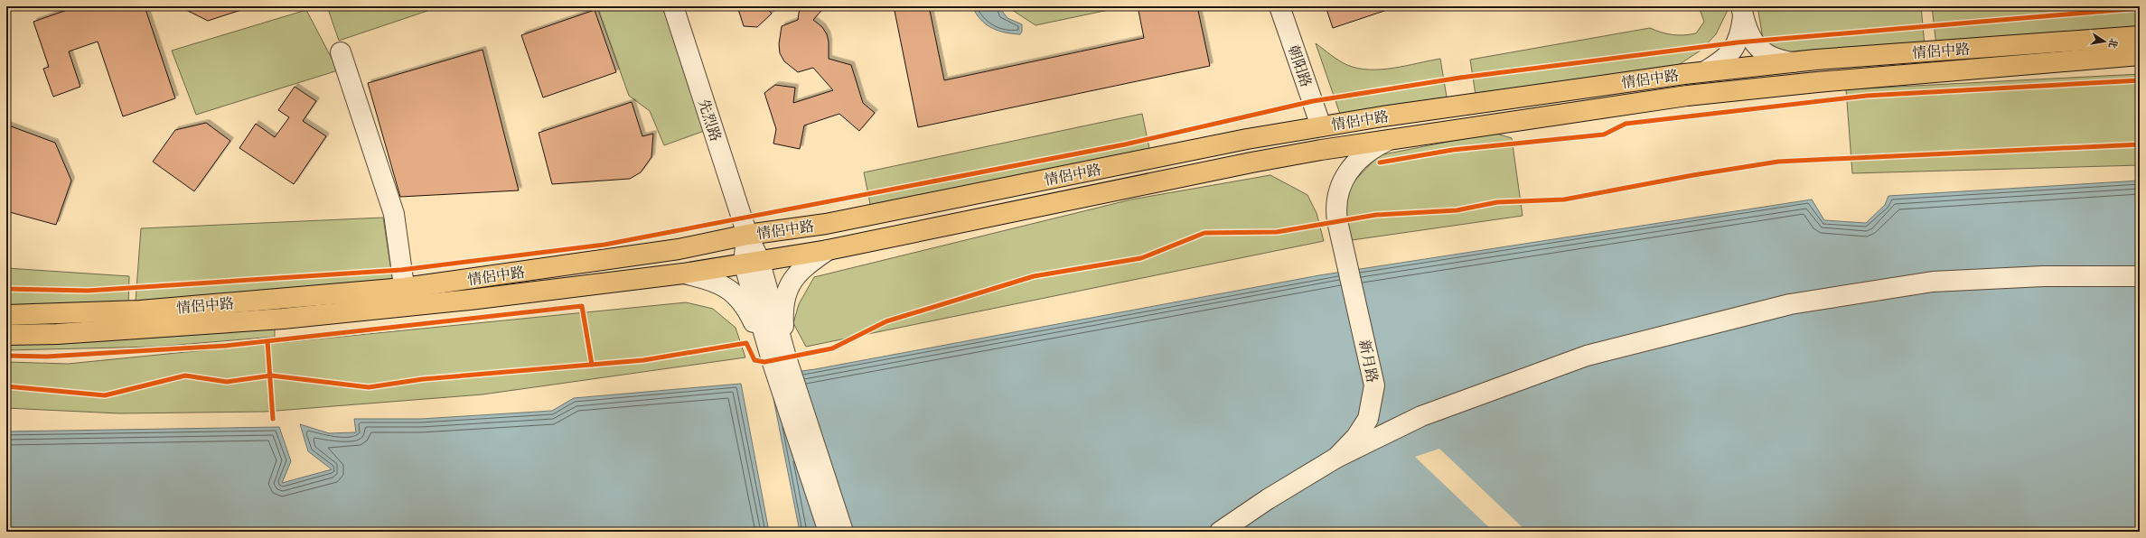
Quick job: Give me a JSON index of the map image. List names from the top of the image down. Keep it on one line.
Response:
{"streets":{"highway":["情侶中路"],"street":["朝阳路","先烈路","新月路"]},"crossings":[["情侶中路","朝阳路"],["情侶中路","先烈路"],["情侶中路","新月路"]],"north":"right"}
